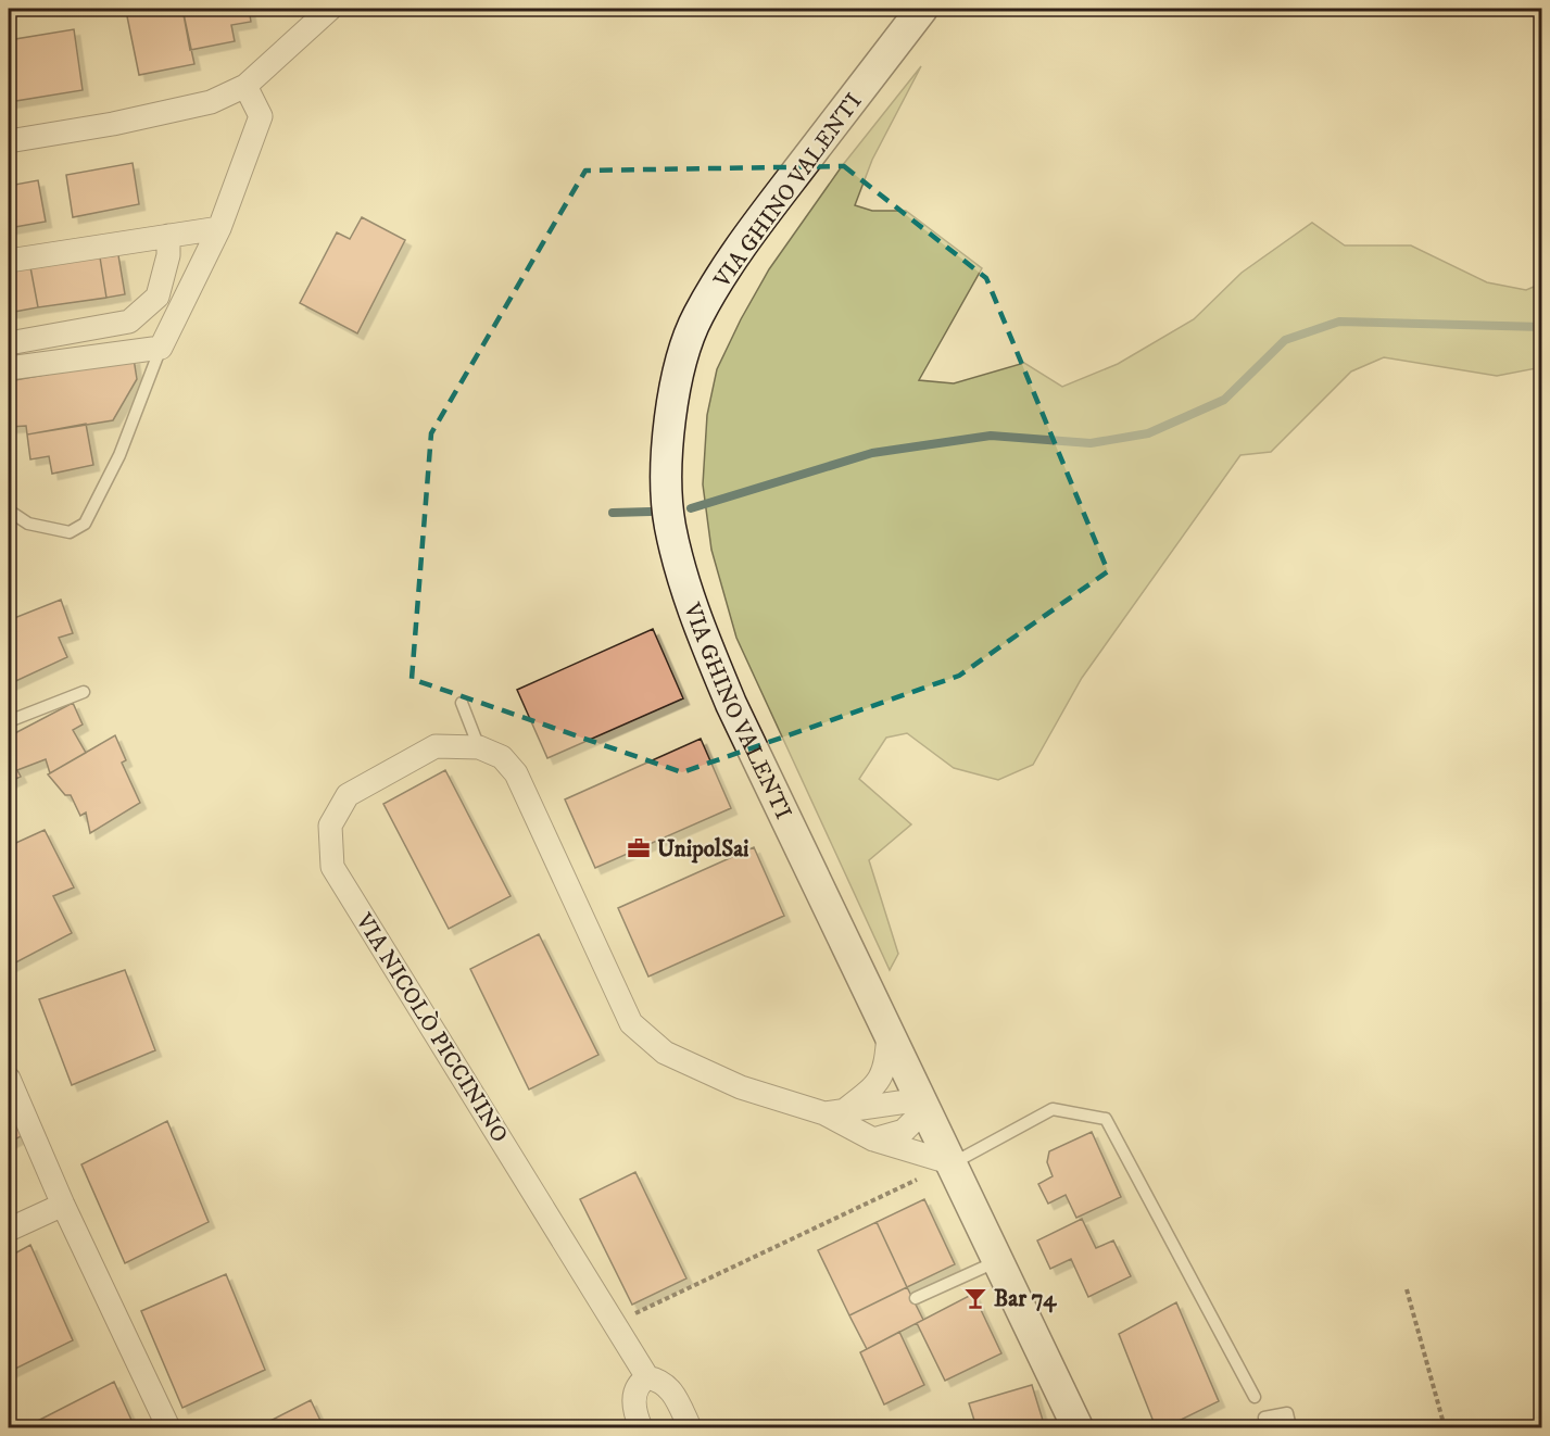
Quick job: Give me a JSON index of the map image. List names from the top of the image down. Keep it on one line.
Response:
{"streets":{"main road":["VIA GHINO VALENTI"],"street":["VIA NICOLÒ PICCININO"]},"places":{"office":["UnipolSai"],"bar":["Bar 74"]}}
